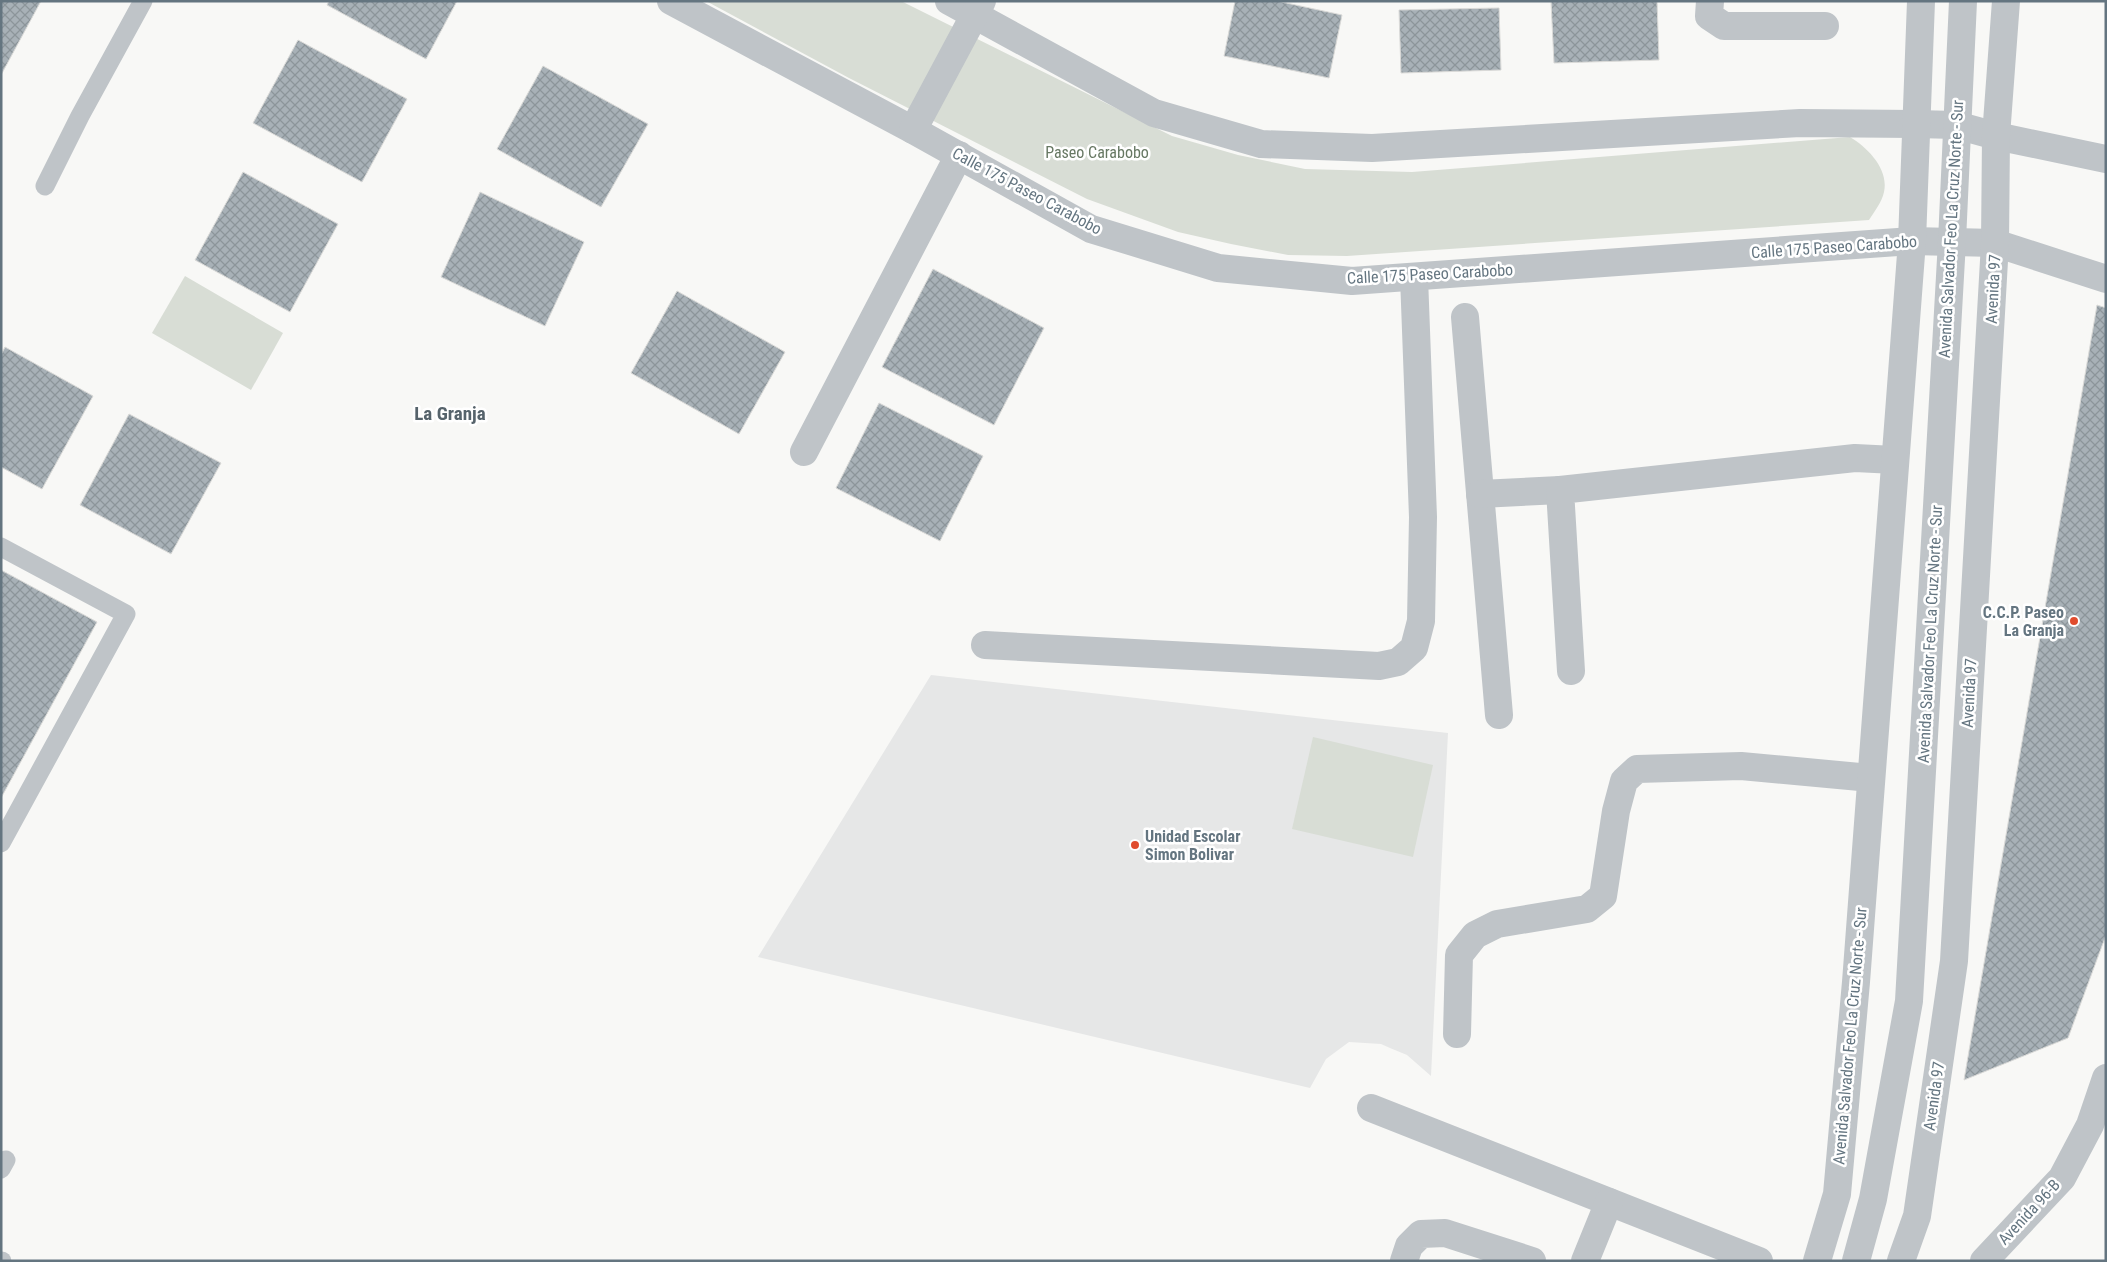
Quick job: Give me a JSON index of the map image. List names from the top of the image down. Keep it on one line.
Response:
{"streets":{"street":["Calle 175 Paseo Carabobo","Avenida Salvador Feo La Cruz Norte - Sur","Avenida 97","Avenida 96-B"]},"crossings":[["Calle 175 Paseo Carabobo","Avenida Salvador Feo La Cruz Norte - Sur"],["Calle 175 Paseo Carabobo","Avenida 97"]],"districts":["La Granja"],"parks":["Paseo Carabobo"],"places":["C.C.P. Paseo La Granja","Unidad Escolar Simon Bolivar"]}
